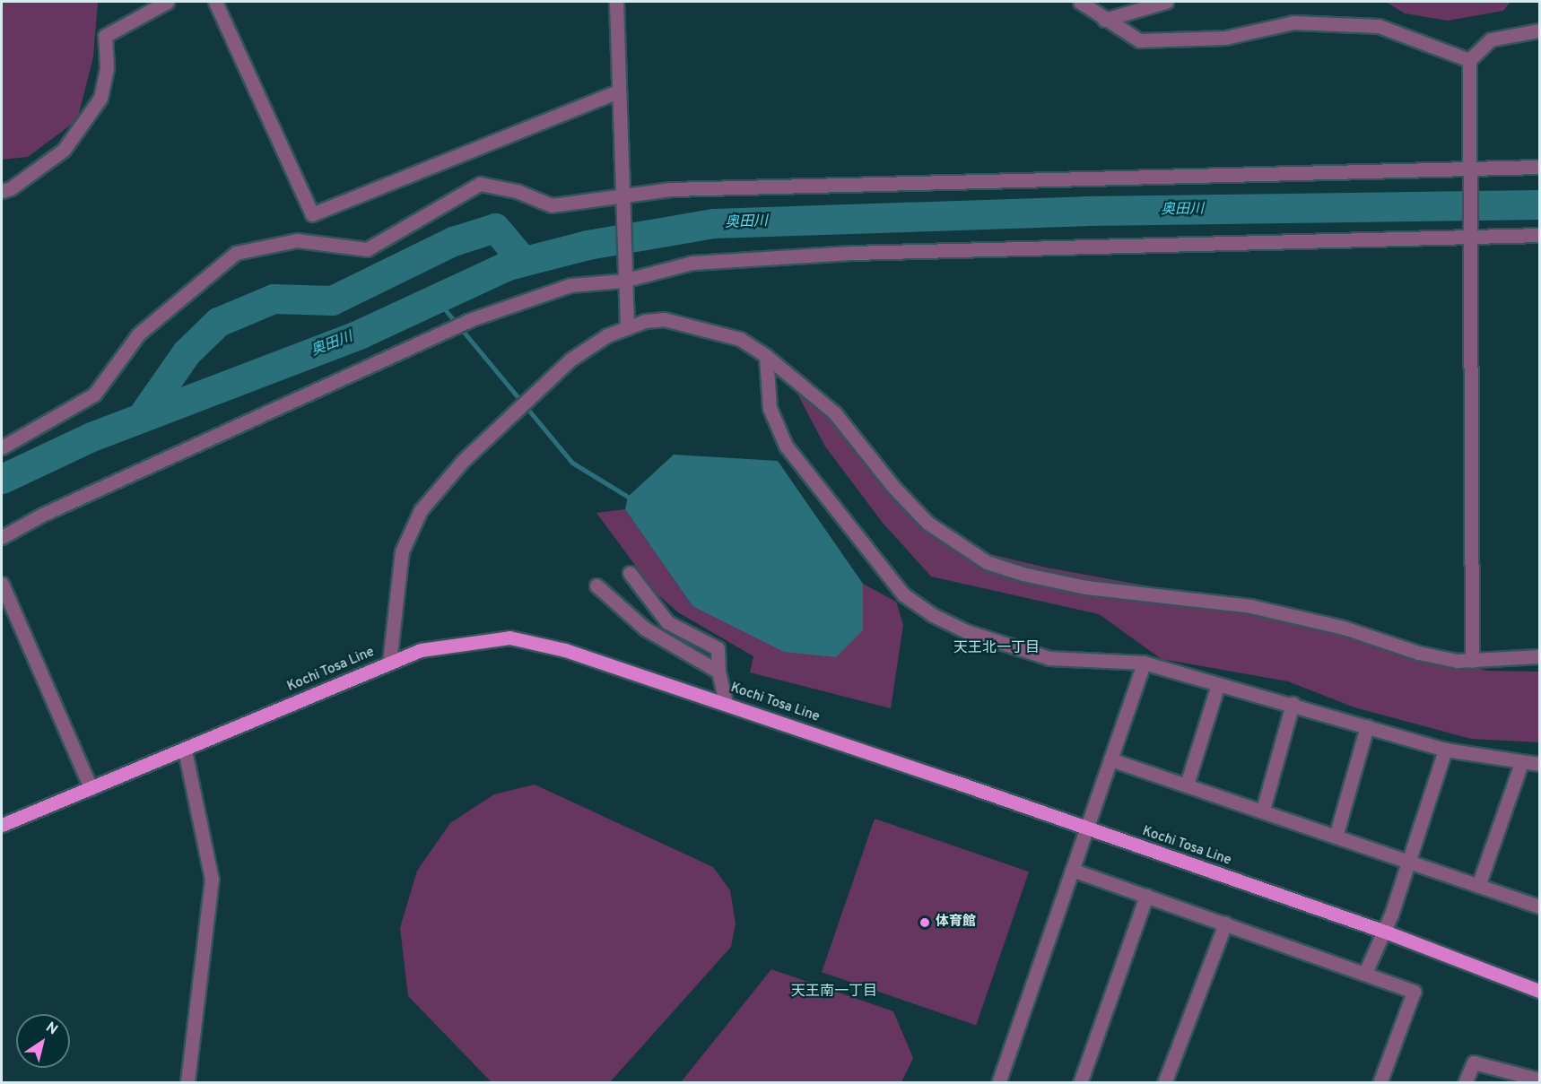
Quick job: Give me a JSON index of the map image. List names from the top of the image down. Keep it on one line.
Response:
{"streets":{"main road":["Kochi Tosa Line"]},"districts":["天王北一丁目","天王南一丁目"],"water":["奥田川"],"places":["体育館"],"north":"top right"}
